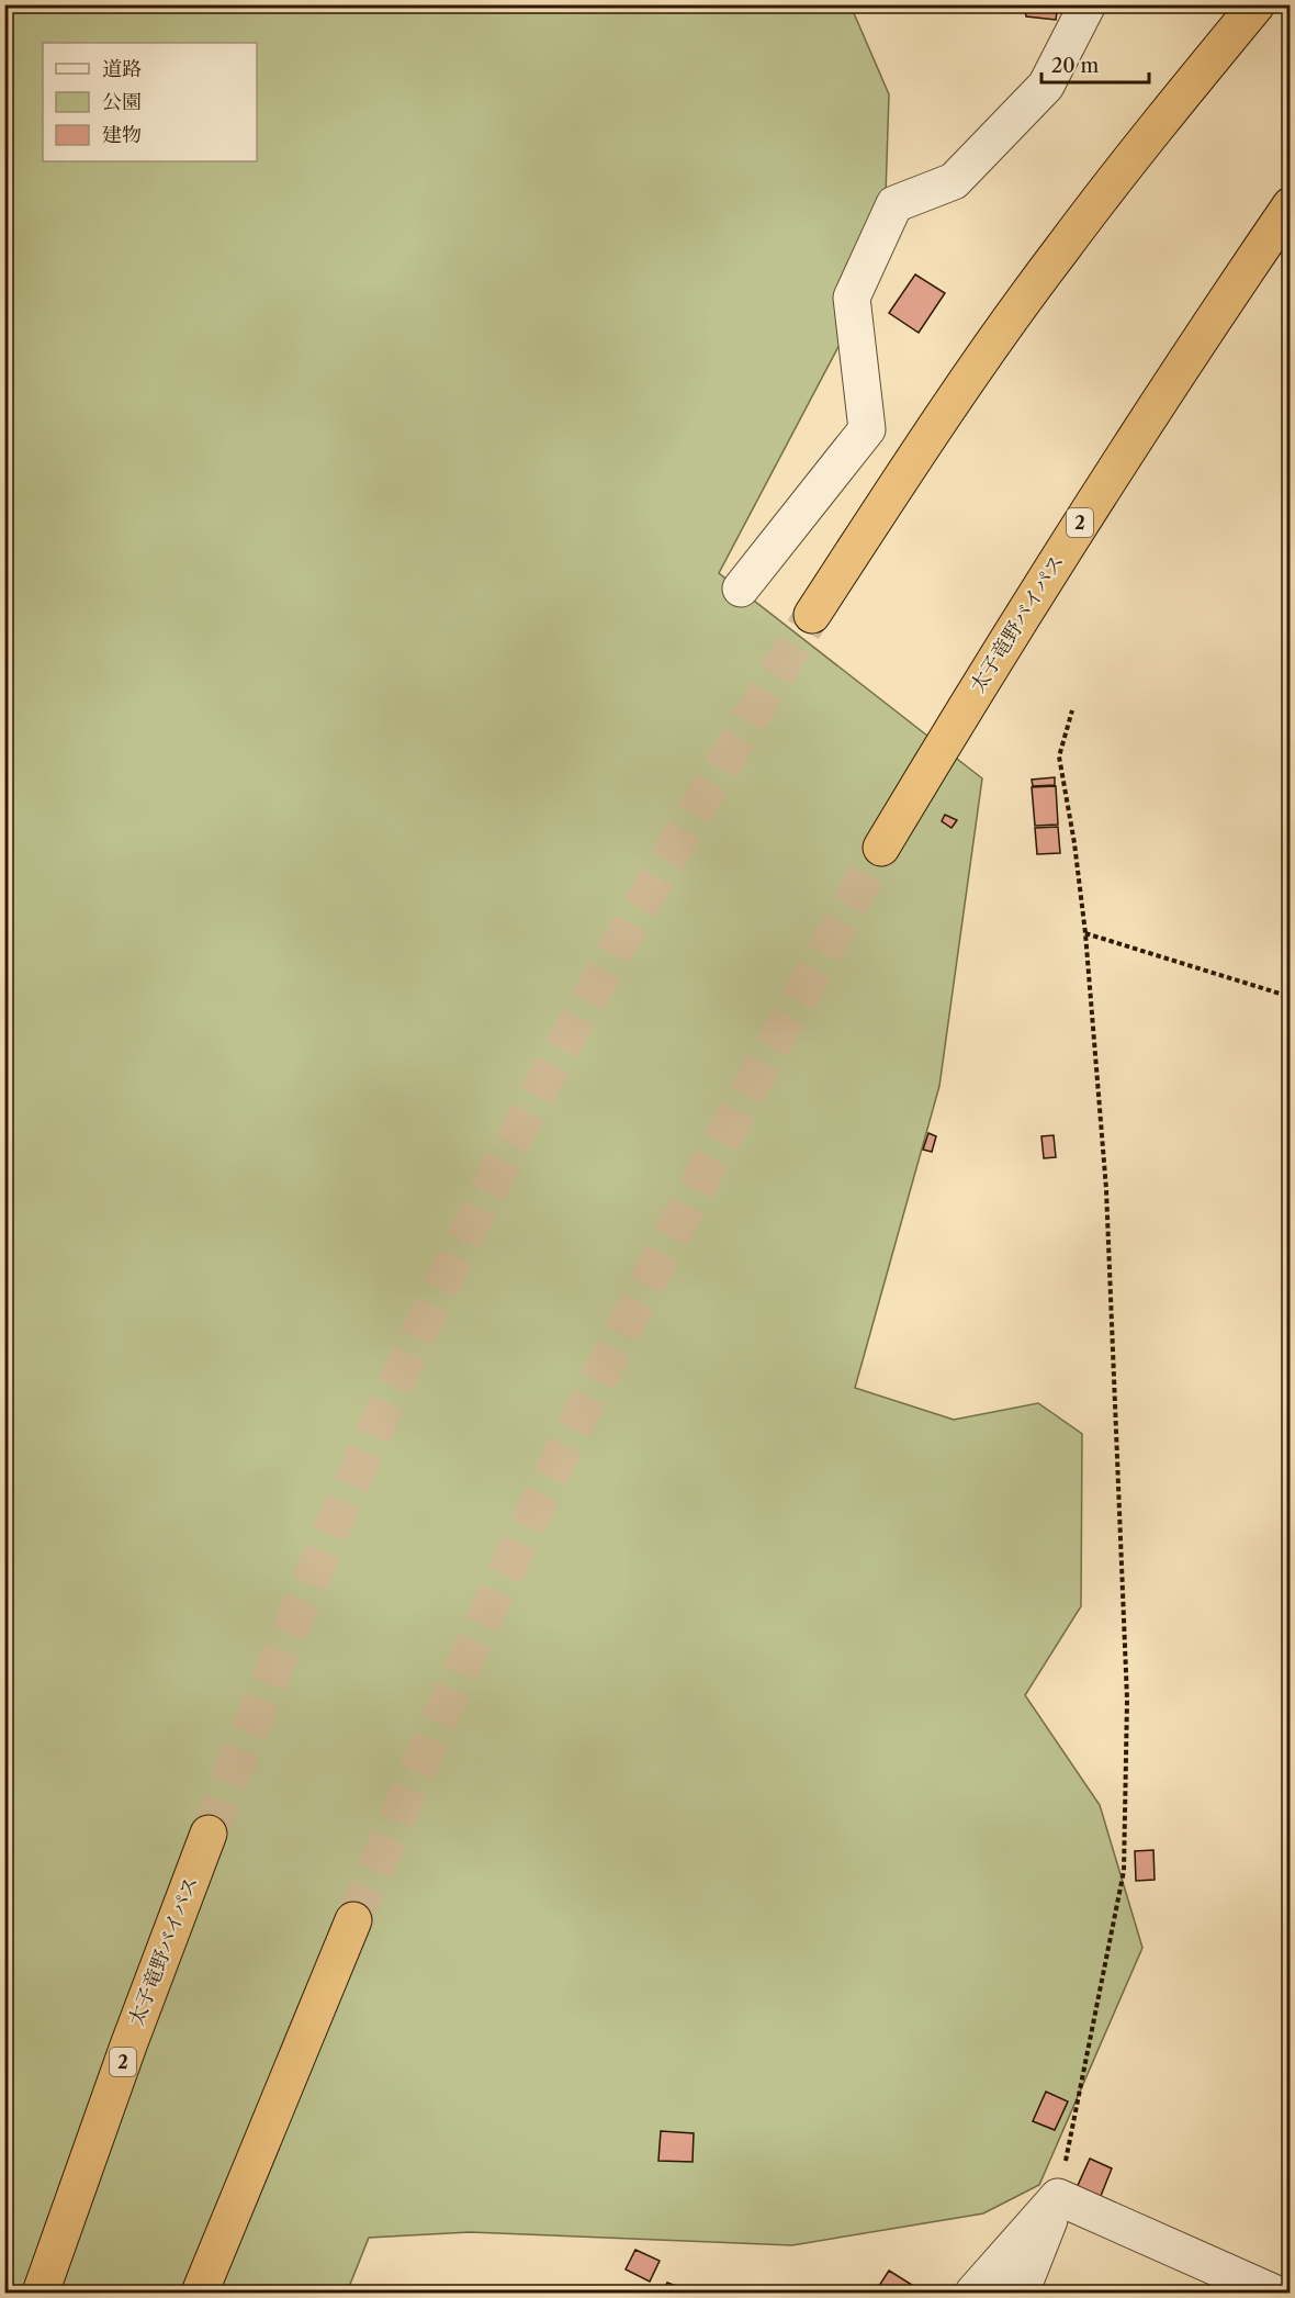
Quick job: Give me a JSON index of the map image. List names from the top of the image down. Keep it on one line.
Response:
{"streets":{"highway":["2","太子竜野バイパス"]},"legend":["道路","公園","建物"],"scale_bar":"20 m"}
